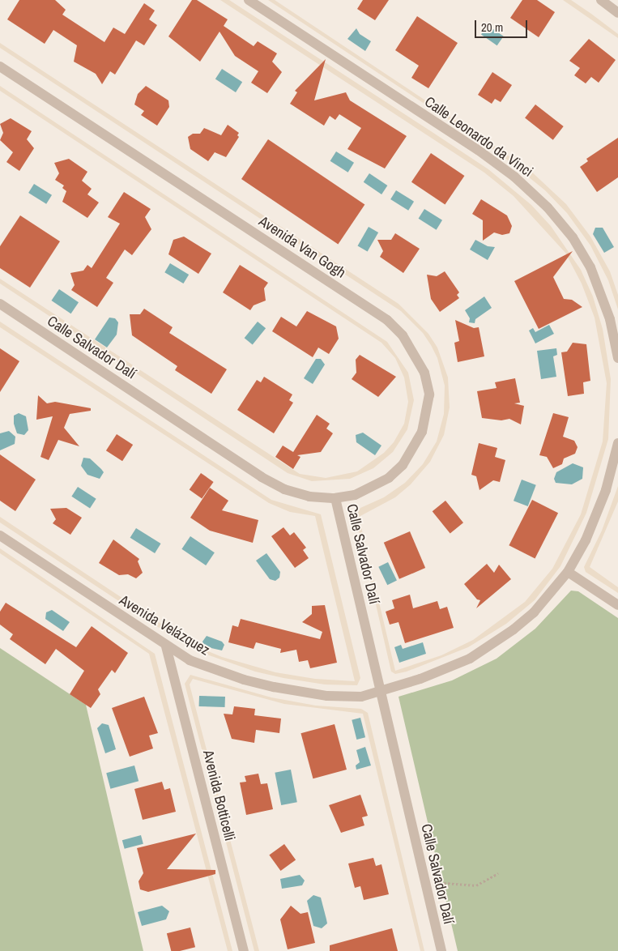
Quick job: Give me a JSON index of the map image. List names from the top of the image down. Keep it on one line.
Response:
{"streets":{"street":["Calle Leonardo da Vinci","Avenida Van Gogh","Calle Salvador Dalí","Avenida Velázquez","Avenida Botticelli"]},"crossings":[["Avenida Van Gogh","Calle Salvador Dalí"],["Calle Salvador Dalí","Avenida Velázquez"],["Avenida Velázquez","Avenida Botticelli"]],"scale_bar":"20 m"}
